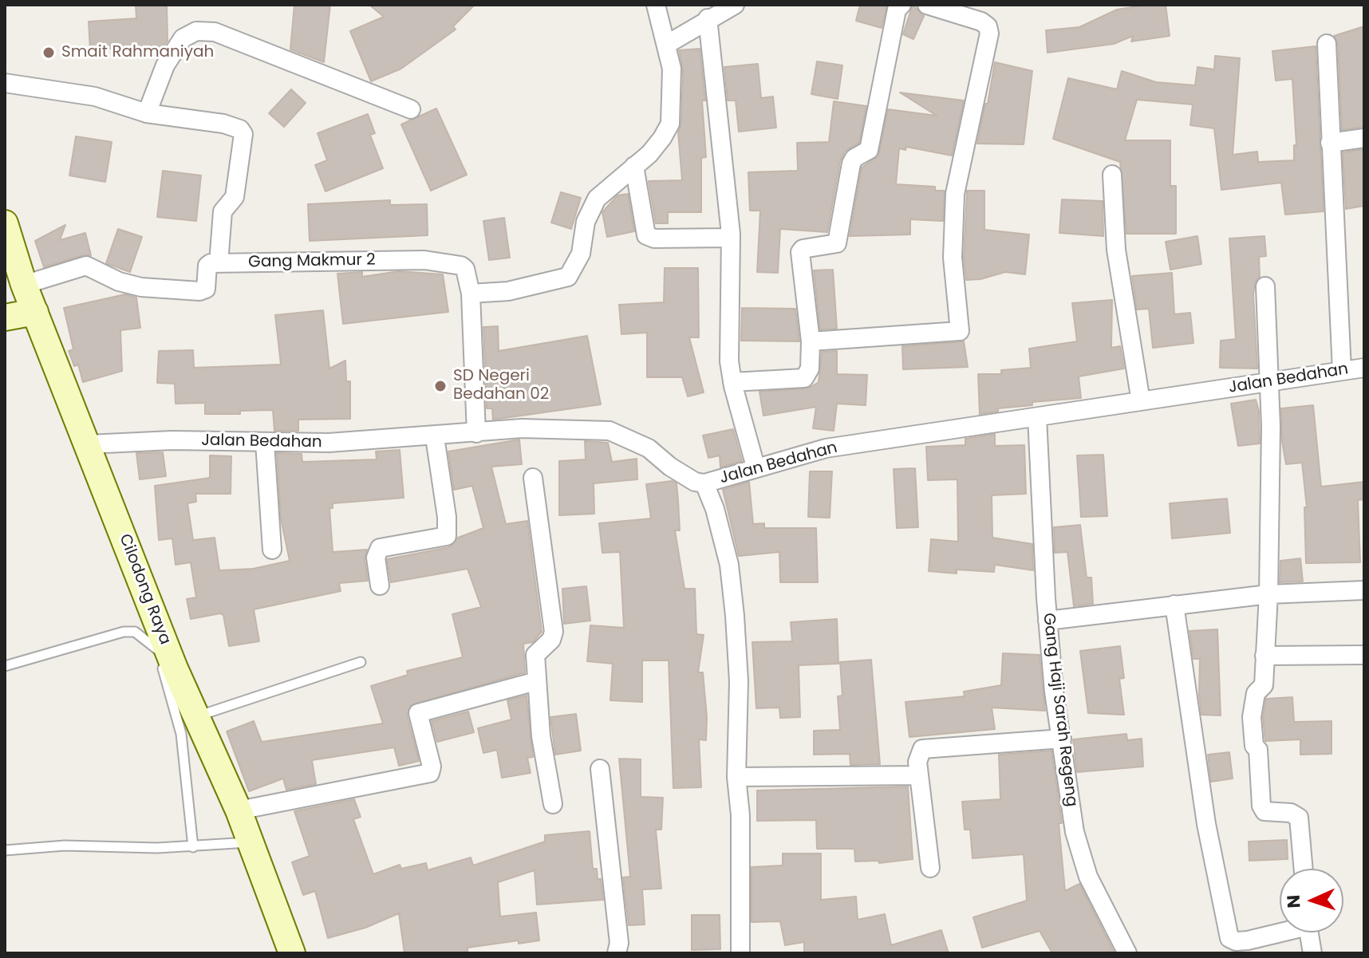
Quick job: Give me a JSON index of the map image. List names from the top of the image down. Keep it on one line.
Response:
{"streets":{"street":["Gang Makmur 2","Jalan Bedahan","Cilodong Raya","Gang Haji Sarah Regeng"]},"crossings":[["Gang Makmur 2","Jalan Bedahan"],["Jalan Bedahan","Cilodong Raya"],["Jalan Bedahan","Gang Haji Sarah Regeng"]],"places":["Smait Rahmaniyah","SD Negeri Bedahan 02"],"north":"left"}
